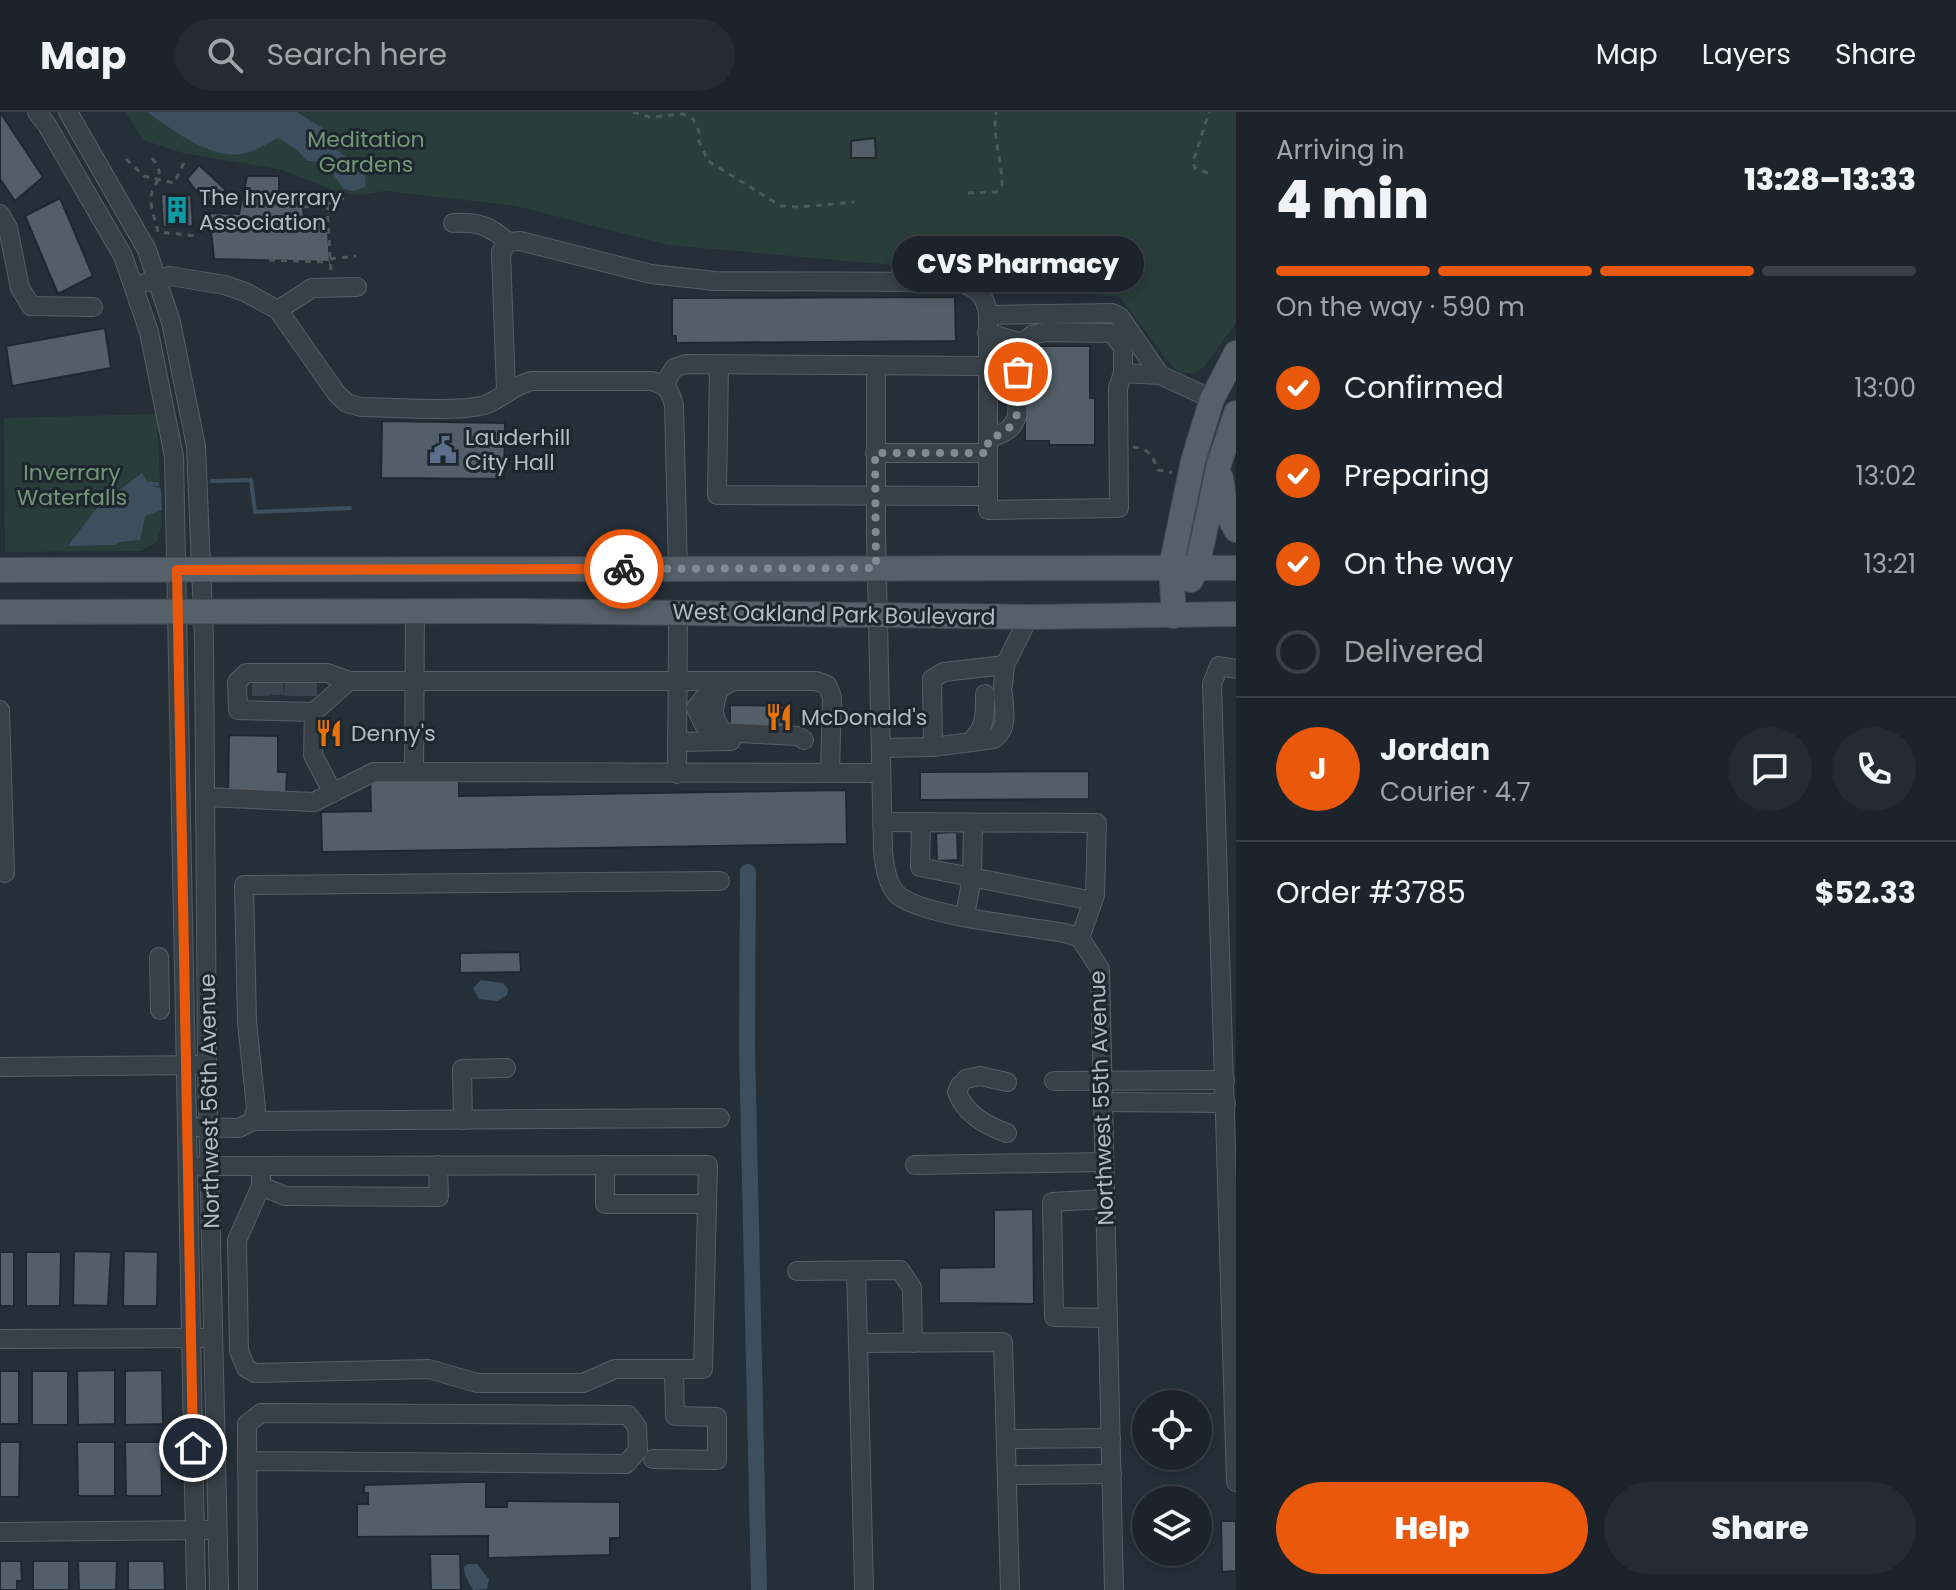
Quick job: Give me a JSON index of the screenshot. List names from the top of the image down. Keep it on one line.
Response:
{"streets":{"main road":["West Oakland Park Boulevard"],"street":["Northwest 55th Avenue","Northwest 56th Avenue"]},"crossings":[["West Oakland Park Boulevard","Northwest 55th Avenue"],["West Oakland Park Boulevard","Northwest 56th Avenue"]],"parks":["Meditation Gardens","Inverrary Waterfalls"],"places":{"building":["The Inverrary Association"],"other":["CVS Pharmacy"],"public building":["Lauderhill City Hall"],"restaurant":["McDonald's","Denny's"]},"page":{"header":"Map","search":"Search here","nav":["Map","Layers","Share"],"heading":["4 min","Arriving in","13:28–13:33"],"panel":["Jordan","Courier · 4.7","Order #3785","$52.33"],"bubble":"CVS Pharmacy","bar":"On the way · 590 m","list":[["Confirmed","13:00"],["Preparing","13:02"],["On the way","13:21"],"Delivered"],"round":"J","buttons":["Help","Share"]}}
